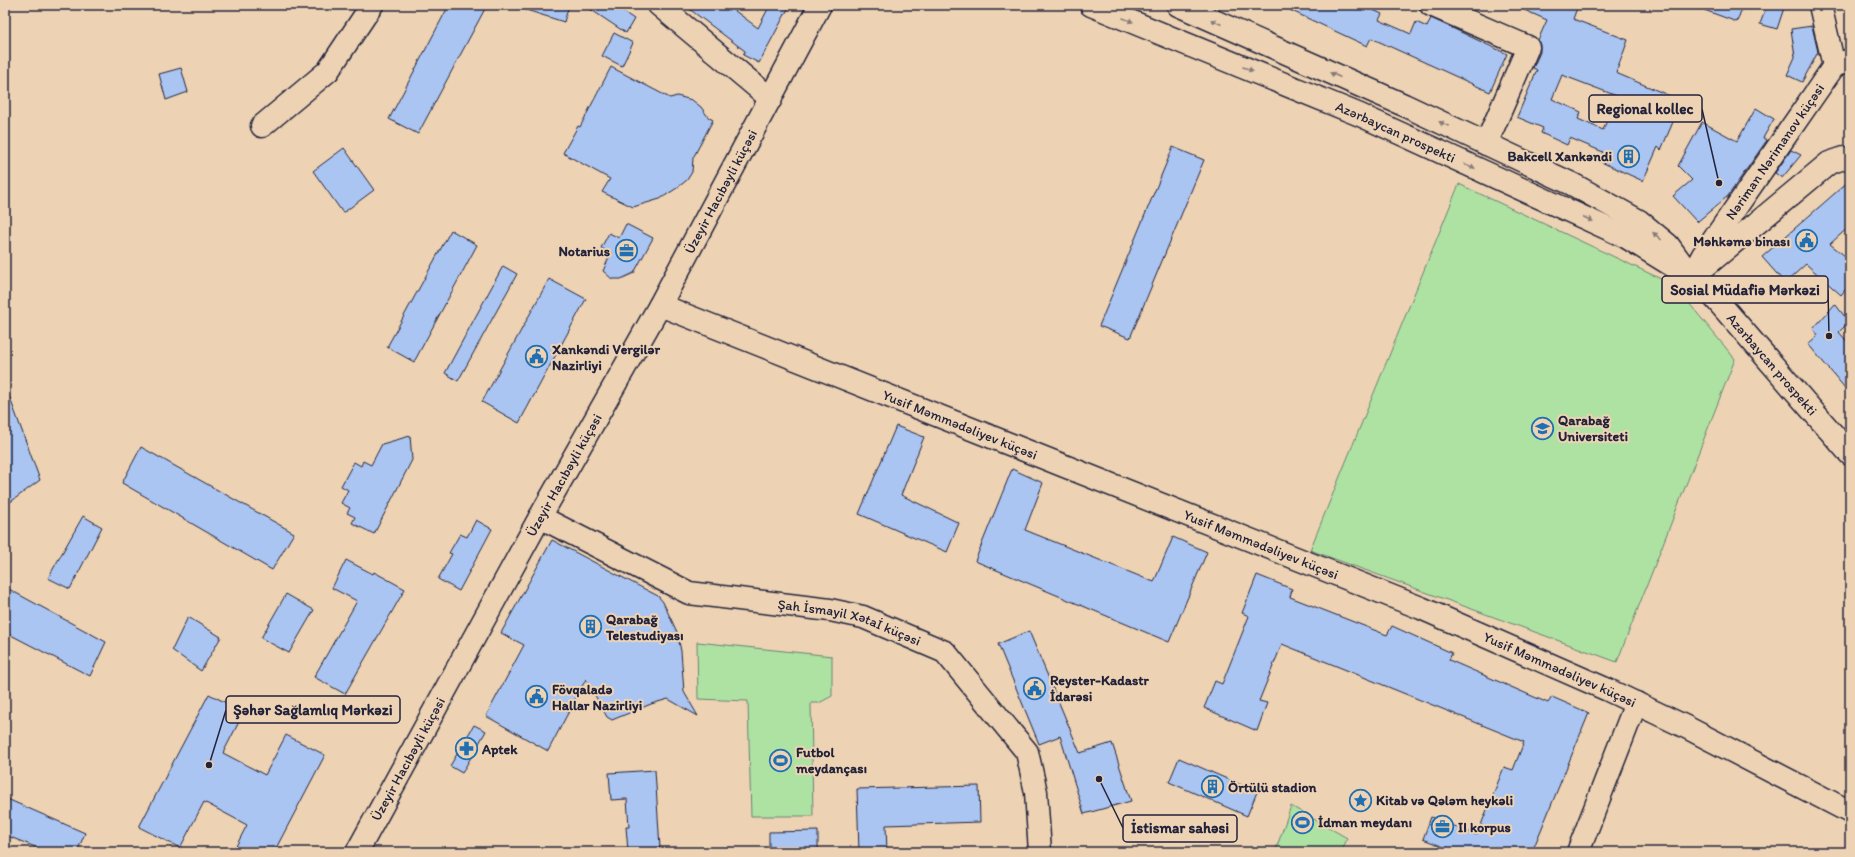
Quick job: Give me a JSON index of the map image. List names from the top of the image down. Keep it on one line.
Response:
{"streets":{"street":["Azərbaycan prospekti","Nəriman Nərimanov küçəsi","Üzeyir Hacıbəyli küçəsi","Yusif Məmmədəliyev küçəsi","Şah İsmayil Xətaİ küçəsi"]},"crossings":[["Azərbaycan prospekti","Nəriman Nərimanov küçəsi"],["Üzeyir Hacıbəyli küçəsi","Yusif Məmmədəliyev küçəsi"],["Üzeyir Hacıbəyli küçəsi","Şah İsmayil Xətaİ küçəsi"]],"places":{"building":["Bakcell Xankəndi","Qarabağ Telestudiyası","Örtülü stadion"],"other":["Regional kollec","Sosial Müdafiə Mərkəzi","Şəhər Sağlamlıq Mərkəzi","İstismar sahəsi"],"public building":["Məhkəmə binası","Xankəndi Vergilər Nazirliyi","Reyster-Kadastr İdarəsi","Fövqaladə Hallar Nazirliyi"],"office":["Notarius","II korpus"],"school or university":["Qarabağ Universiteti"],"pharmacy":["Aptek"],"sports":["Futbol meydançası","İdman meydanı"],"place":["Kitab və Qələm heykəli"]}}
